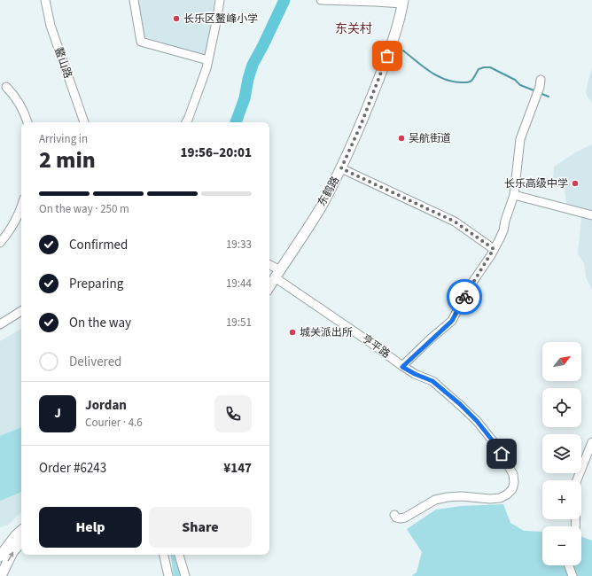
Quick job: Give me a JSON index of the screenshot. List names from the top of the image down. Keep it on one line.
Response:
{"streets":{"main road":["东鹤路"],"street":["鳌山路","亨平路"]},"crossings":[["东鹤路","亨平路"]],"districts":["东关村"],"places":["长乐区鳌峰小学","吴航街道","长乐高级中学","城关派出所"],"north":"top right","page":{"heading":["2 min","Arriving in","19:56–20:01"],"panel":["Jordan","Courier · 4.6","Order #6243","¥147"],"bar":"On the way · 250 m","list":[["Confirmed","19:33"],["Preparing","19:44"],["On the way","19:51"],"Delivered"],"map_buttons":["+","−"],"round":"J","buttons":["Help","Share"]}}
